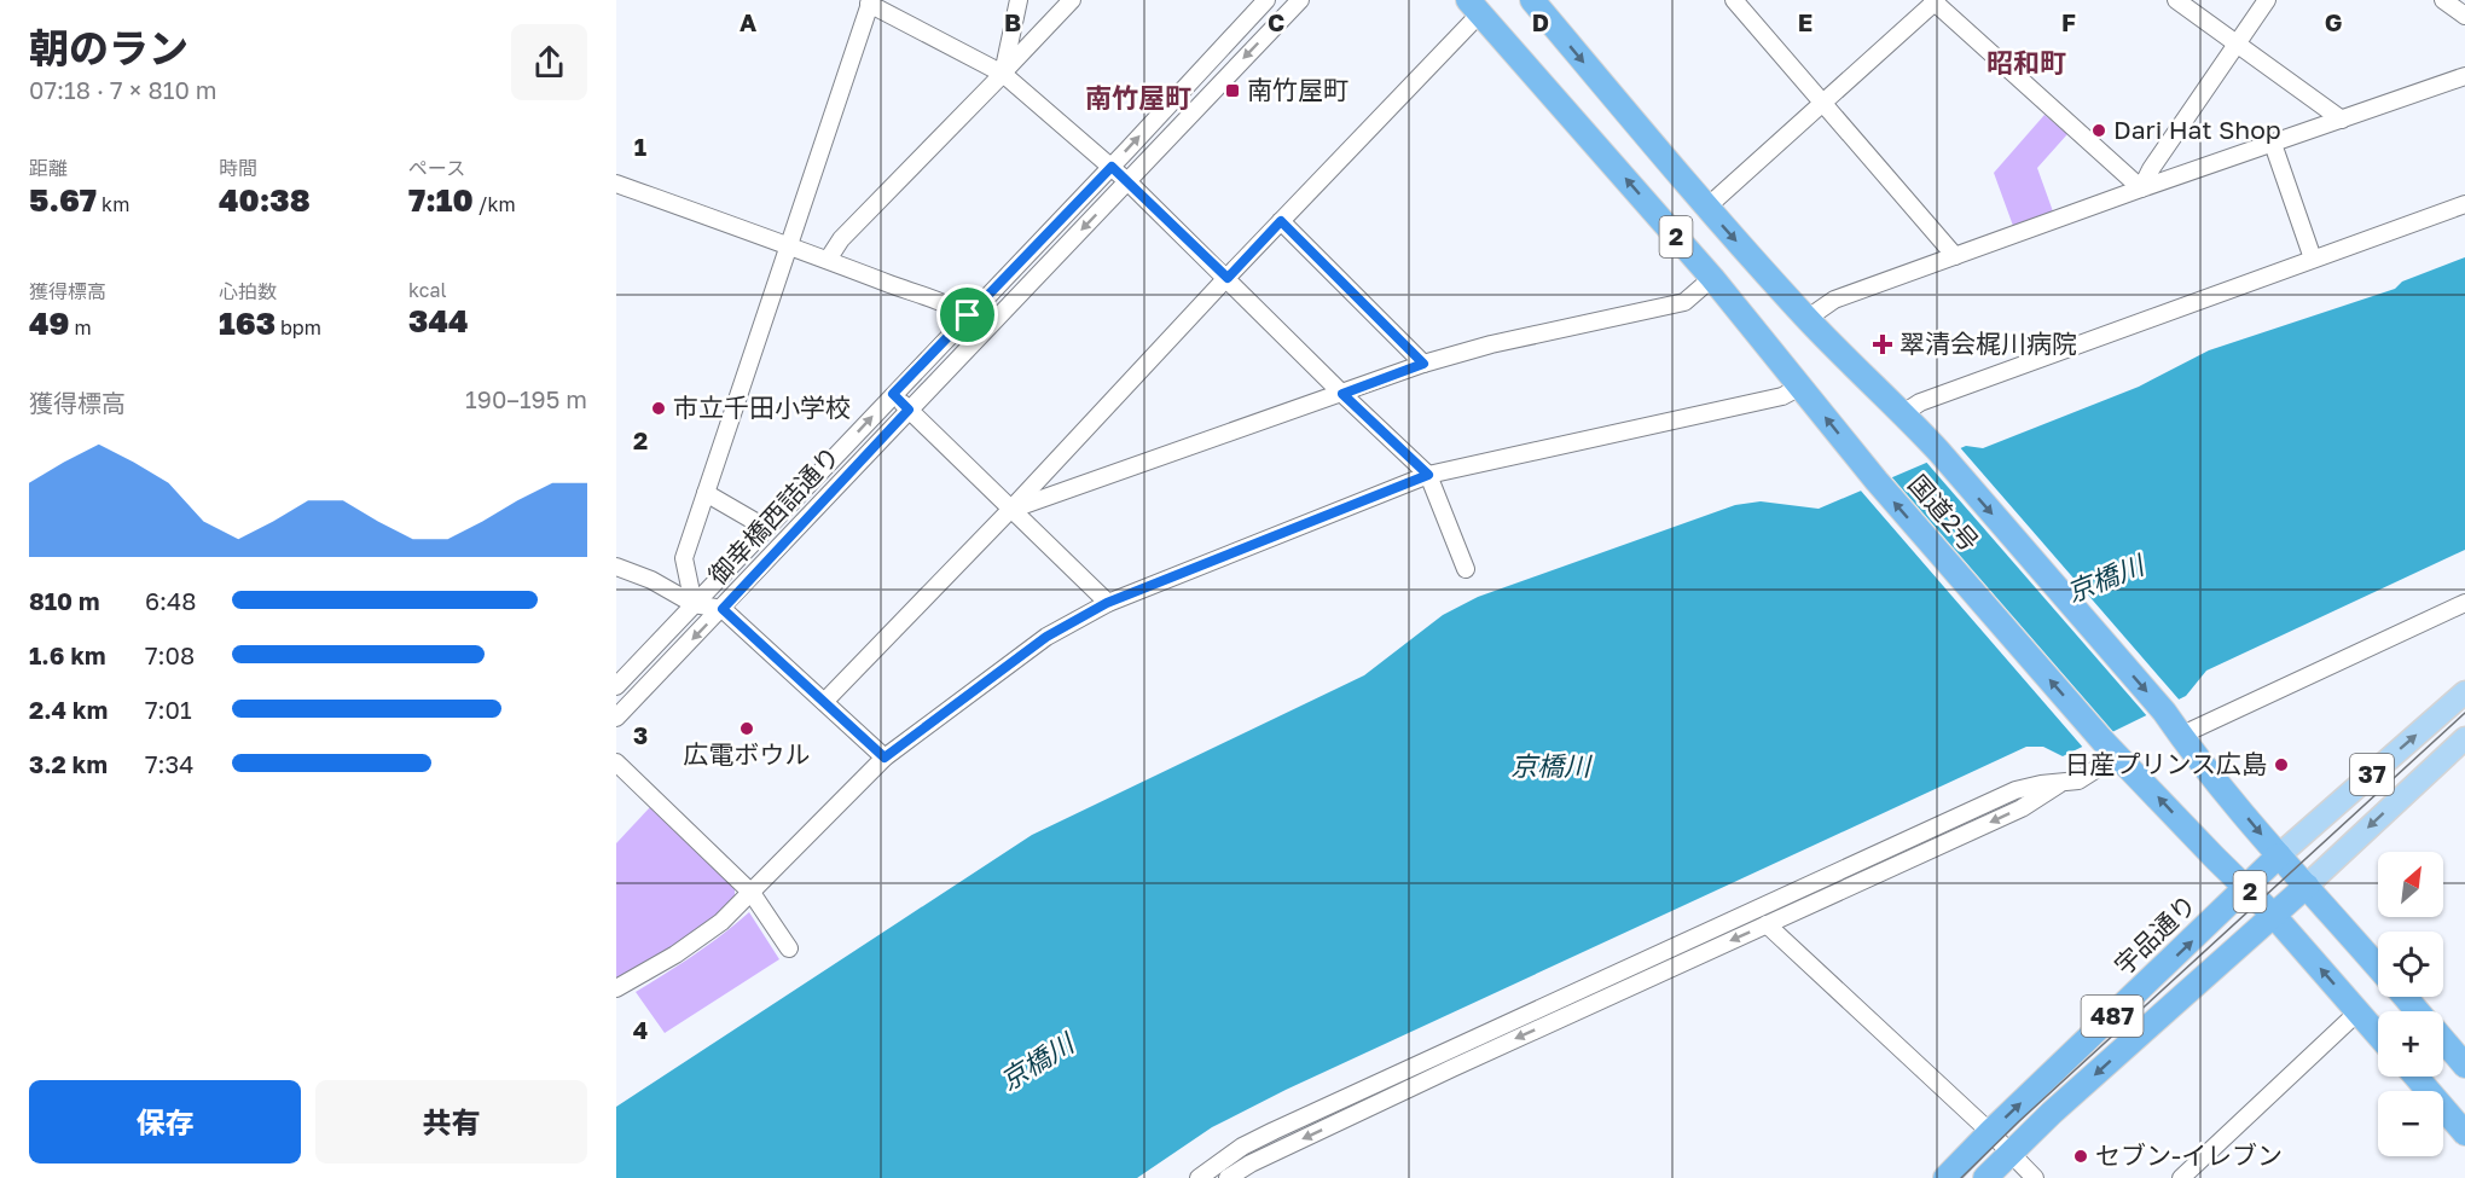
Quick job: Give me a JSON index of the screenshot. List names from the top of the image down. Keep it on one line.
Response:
{"streets":{"highway":["2","国道2号","宇品通り","487"],"main road":["37"],"street":["御幸橋西詰通り"]},"crossings":[["国道2号","37"],["国道2号","宇品通り"],["国道2号","487"],["37","宇品通り"],["37","487"]],"districts":["昭和町","南竹屋町"],"water":["京橋川"],"places":{"transit":["南竹屋町"],"other":["Dari Hat Shop","市立千田小学校","広電ボウル","日産プリンス広島","セブン-イレブン"],"health":["翠清会梶川病院"]},"north":"top right","page":{"heading":["朝のラン","07:18 · 7 × 810 m"],"stats":[["距離","5.67 km"],["時間","40:38"],["ペース","7:10 /km"],["獲得標高","49 m"],["心拍数","163 bpm"],["kcal","344"]],"chart":["獲得標高","190–195 m"],"list":[{"name":"810 m","note":"6:48"},{"name":"1.6 km","note":"7:08"},{"name":"2.4 km","note":"7:01"},{"name":"3.2 km","note":"7:34"}],"map_buttons":["+","−"],"buttons":["保存","共有"]},"grid":{"columns":["A","B","C","D","E","F","G"],"rows":["1","2","3","4"]}}
